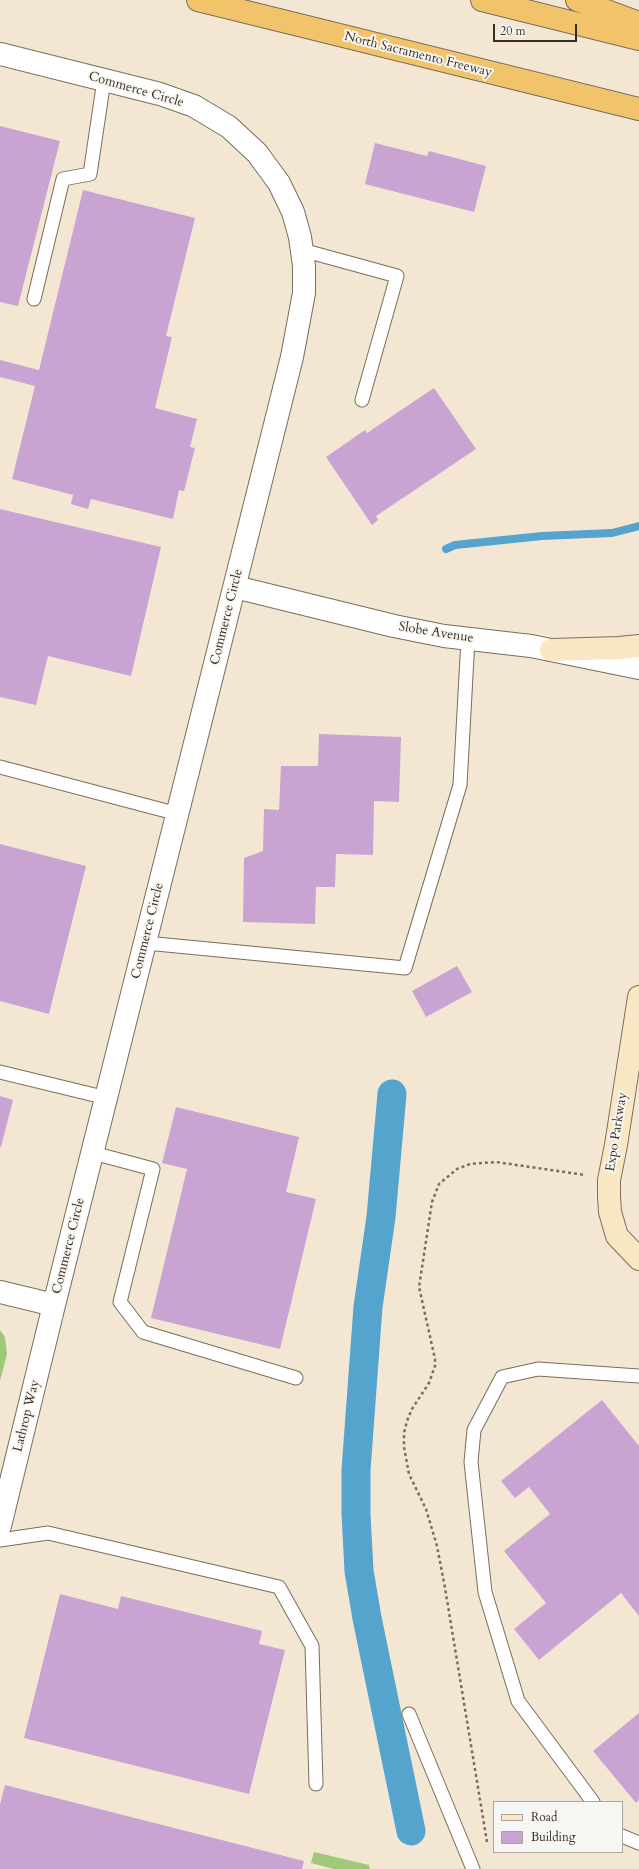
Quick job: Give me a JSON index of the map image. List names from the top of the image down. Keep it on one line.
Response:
{"streets":{"highway":["North Sacramento Freeway"],"street":["Commerce Circle","Slobe Avenue","Expo Parkway","Lathrop Way"]},"crossings":[["Commerce Circle","Slobe Avenue"],["Commerce Circle","Lathrop Way"]],"legend":["Road","Building"],"scale_bar":"20 m"}
